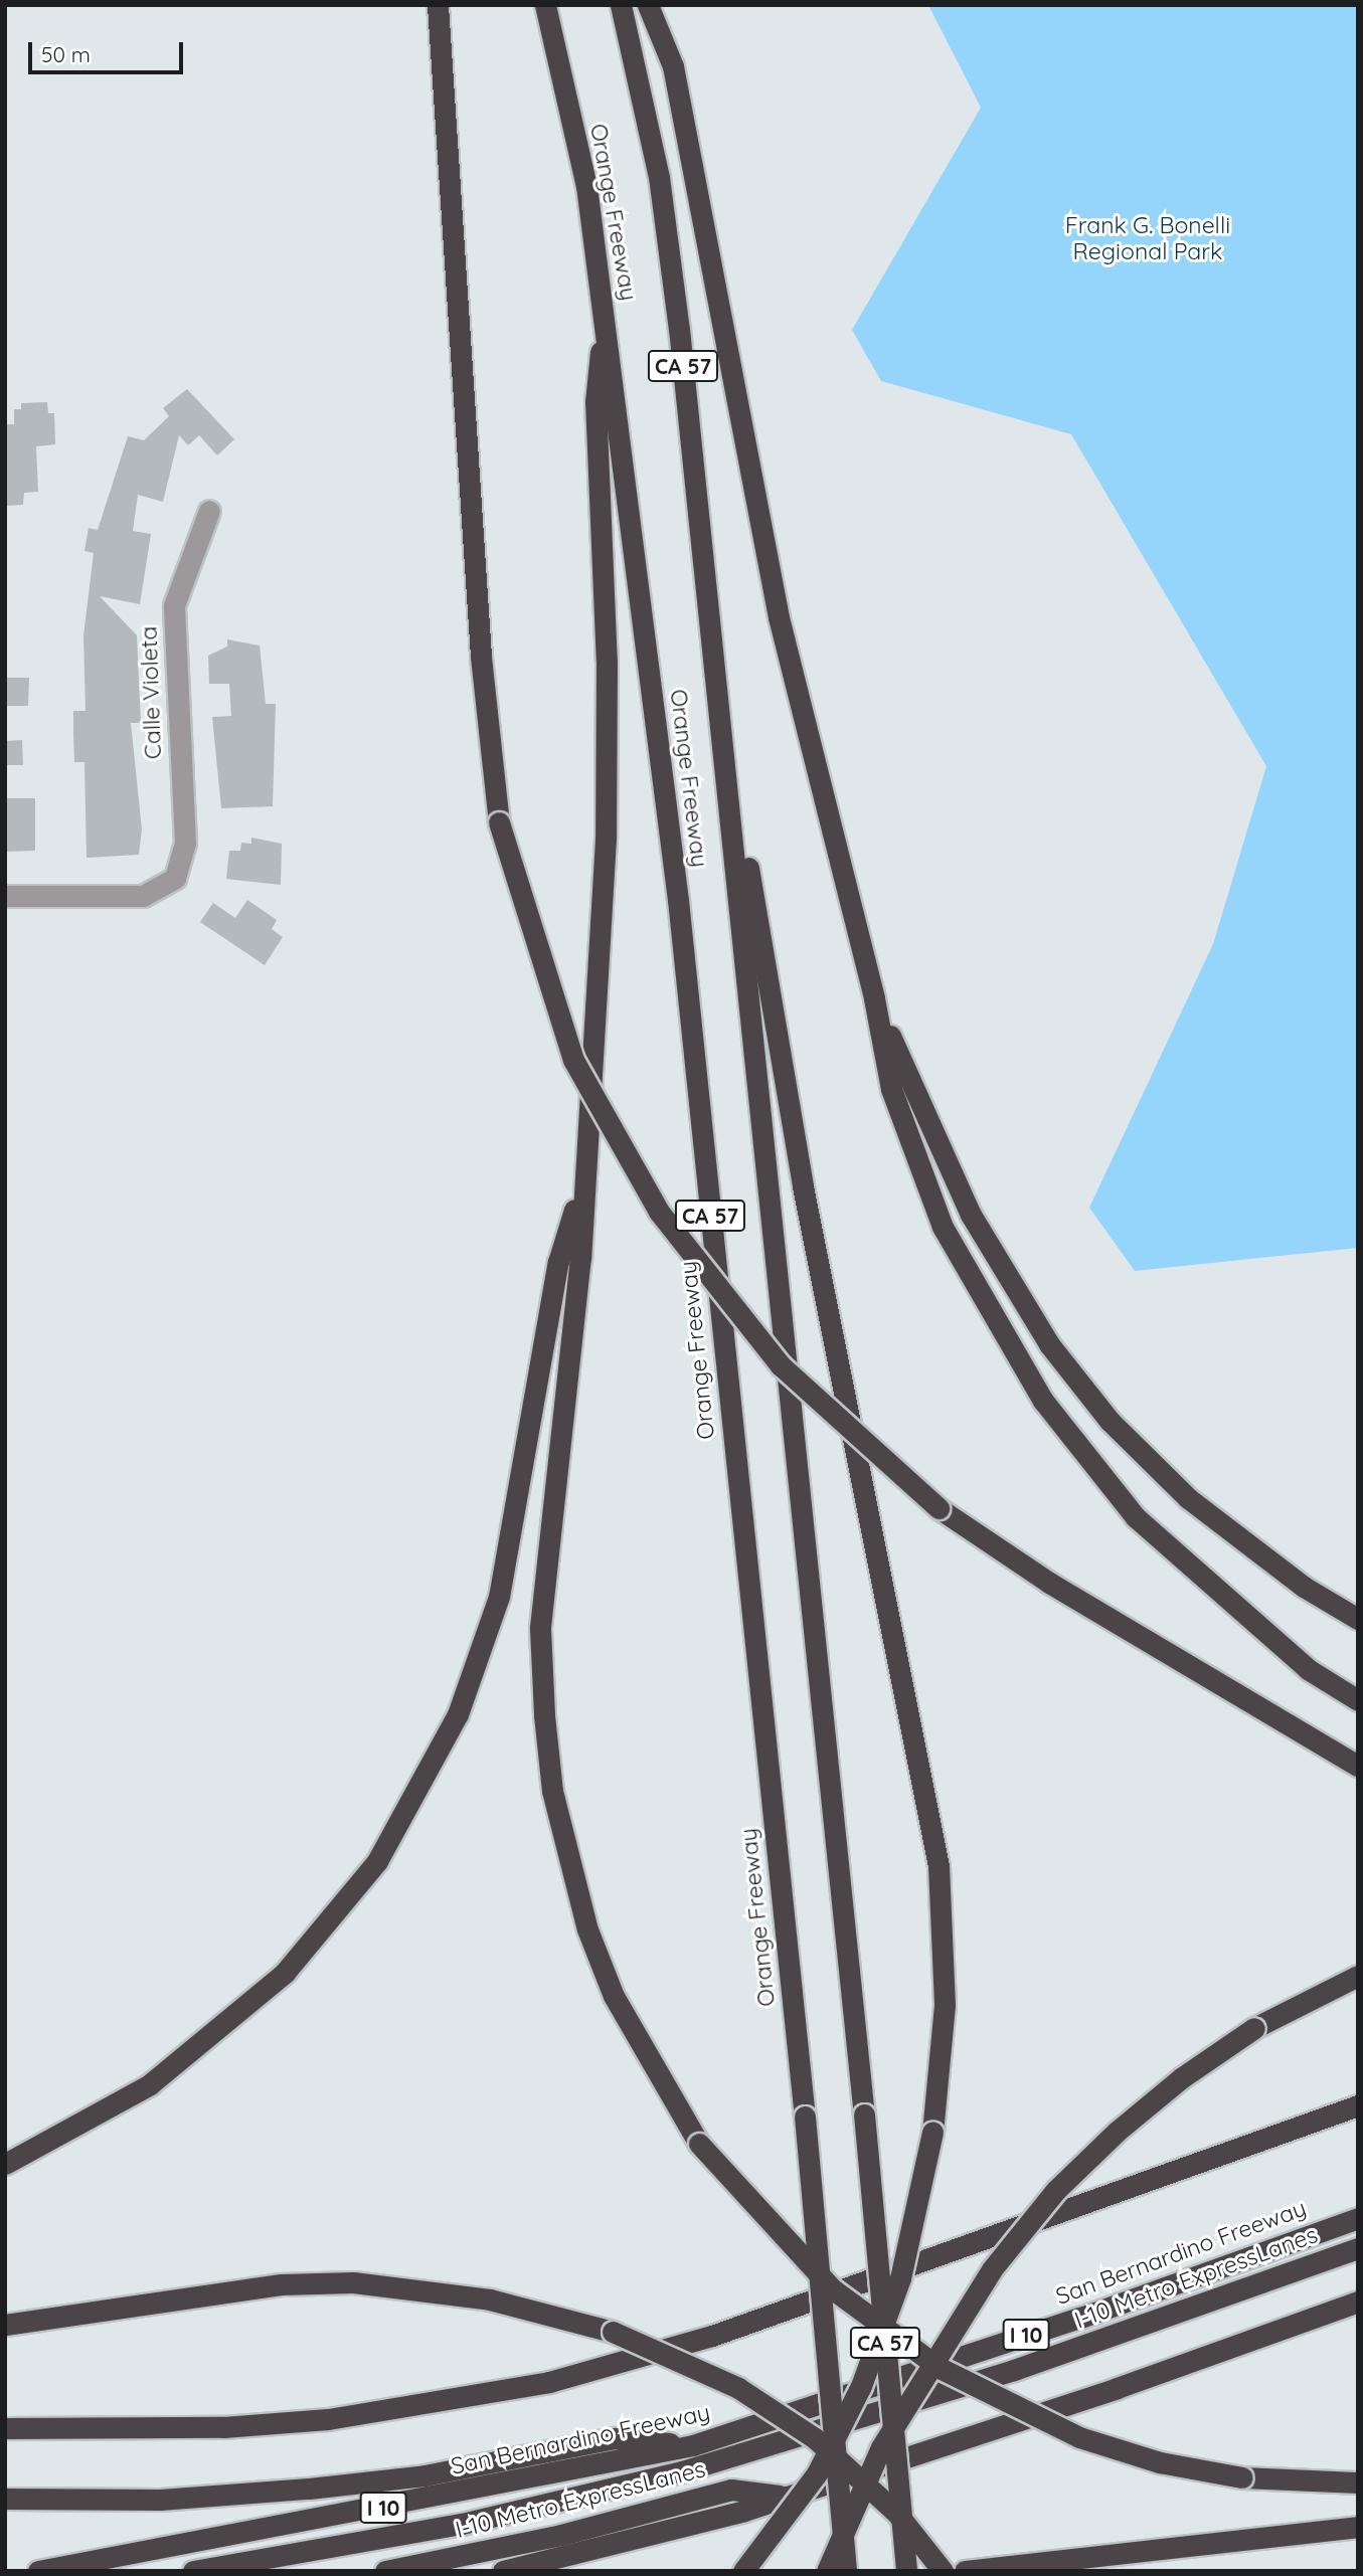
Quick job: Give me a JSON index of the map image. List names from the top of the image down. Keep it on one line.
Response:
{"streets":{"highway":["Orange Freeway","CA 57","San Bernardino Freeway","I-10 Metro ExpressLanes","I 10"],"street":["Calle Violeta"]},"parks":["Frank G. Bonelli Regional Park"],"scale_bar":"50 m"}
